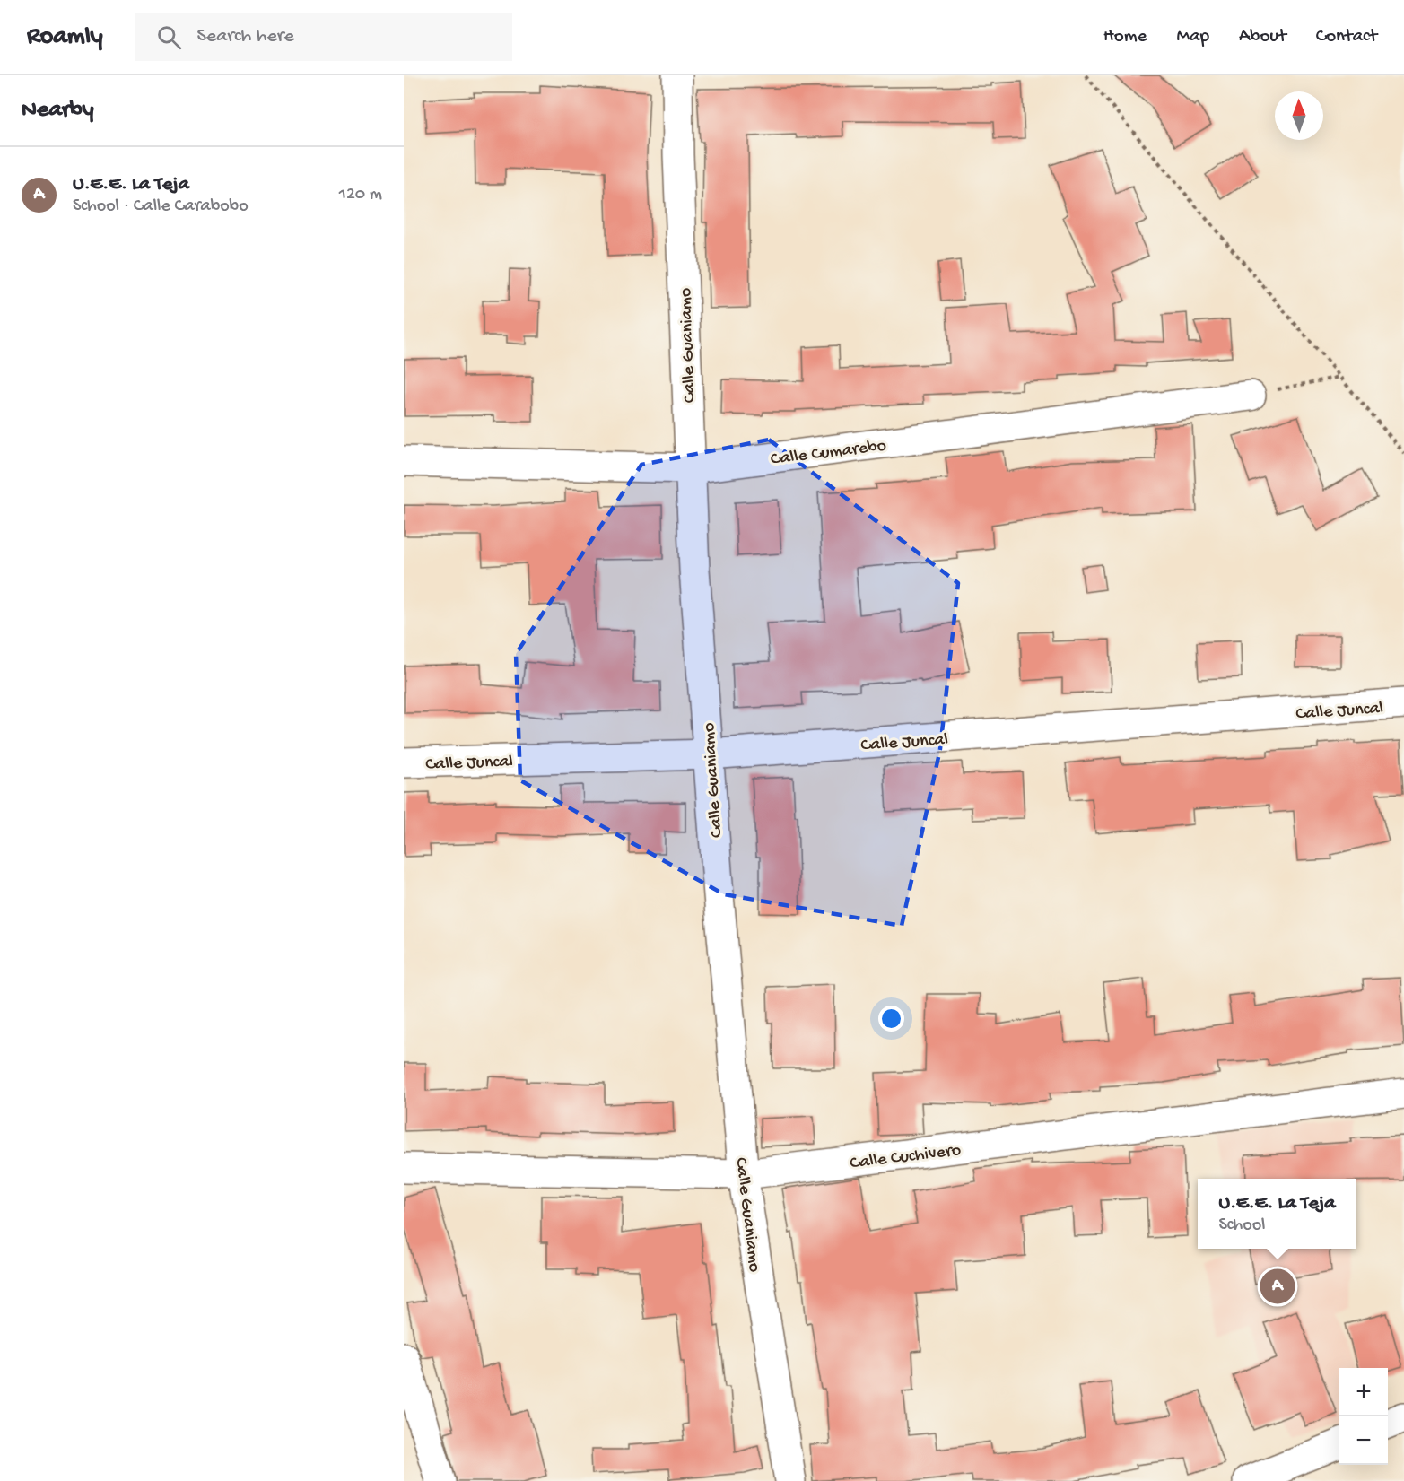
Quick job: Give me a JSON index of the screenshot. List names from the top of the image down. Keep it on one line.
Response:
{"streets":{"street":["Calle Guaniamo","Calle Cumarebo","Calle Juncal","Calle Cuchivero"]},"crossings":[["Calle Guaniamo","Calle Cumarebo"],["Calle Guaniamo","Calle Juncal"],["Calle Guaniamo","Calle Cuchivero"]],"north":"top","page":{"header":"Roamly","search":"Search here","nav":["Home","Map","About","Contact"],"heading":"Nearby","list":[{"mark":"A","name":"U.E.E. La Teja","note":"School · Calle Carabobo","value":"120 m"}],"popup":["U.E.E. La Teja","School"],"pins":"A","map_buttons":["+","−"]}}
